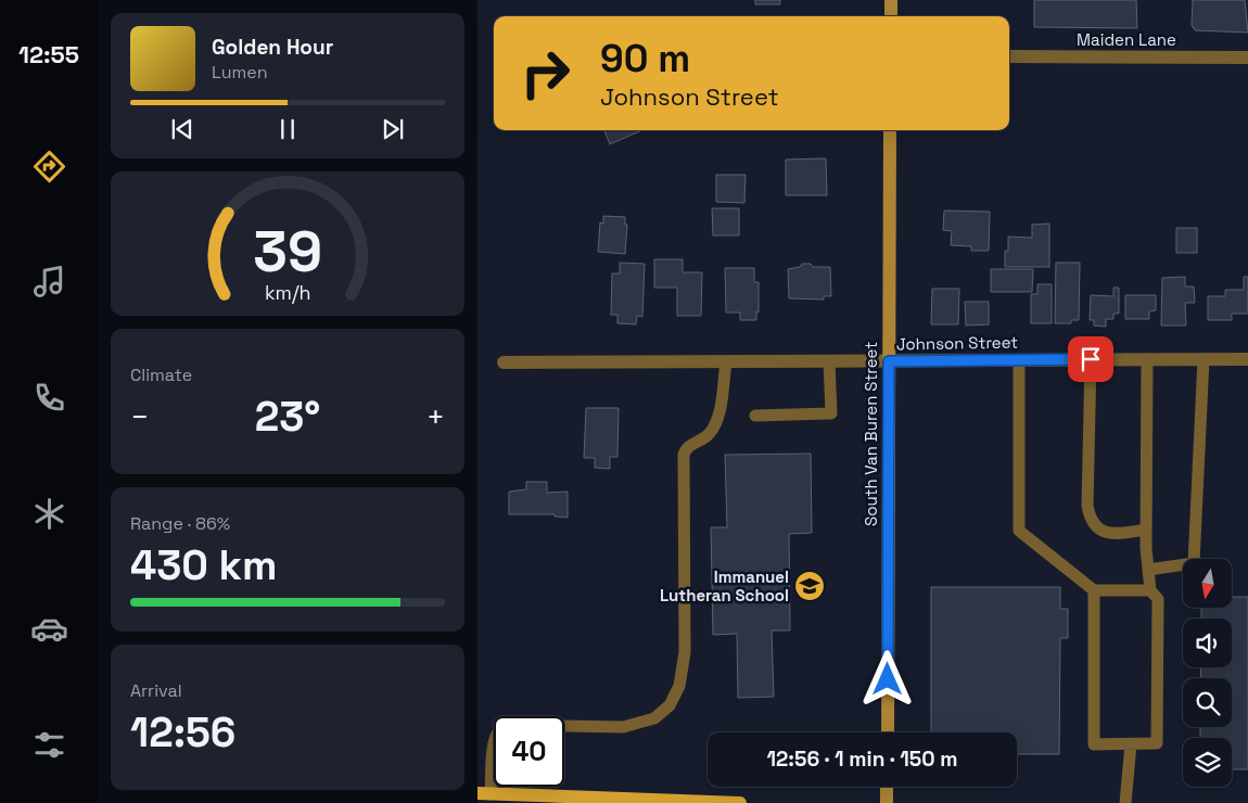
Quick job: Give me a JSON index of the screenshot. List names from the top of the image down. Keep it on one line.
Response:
{"streets":{"street":["Maiden Lane","Johnson Street","South Van Buren Street"]},"crossings":[["Johnson Street","South Van Buren Street"]],"places":{"school or university":["Immanuel Lutheran School"]},"north":"bottom","page":{"tabs":"12:55","turn":["90 m","Johnson Street"],"song":["Golden Hour","Lumen"],"tile":["Climate",["Range · 86%","430 km"],["Arrival","12:56"]],"heat":["−","23°","+"],"limit":"40","trip":"12:56 · 1 min · 150 m","gauge":["39","km/h"]}}
